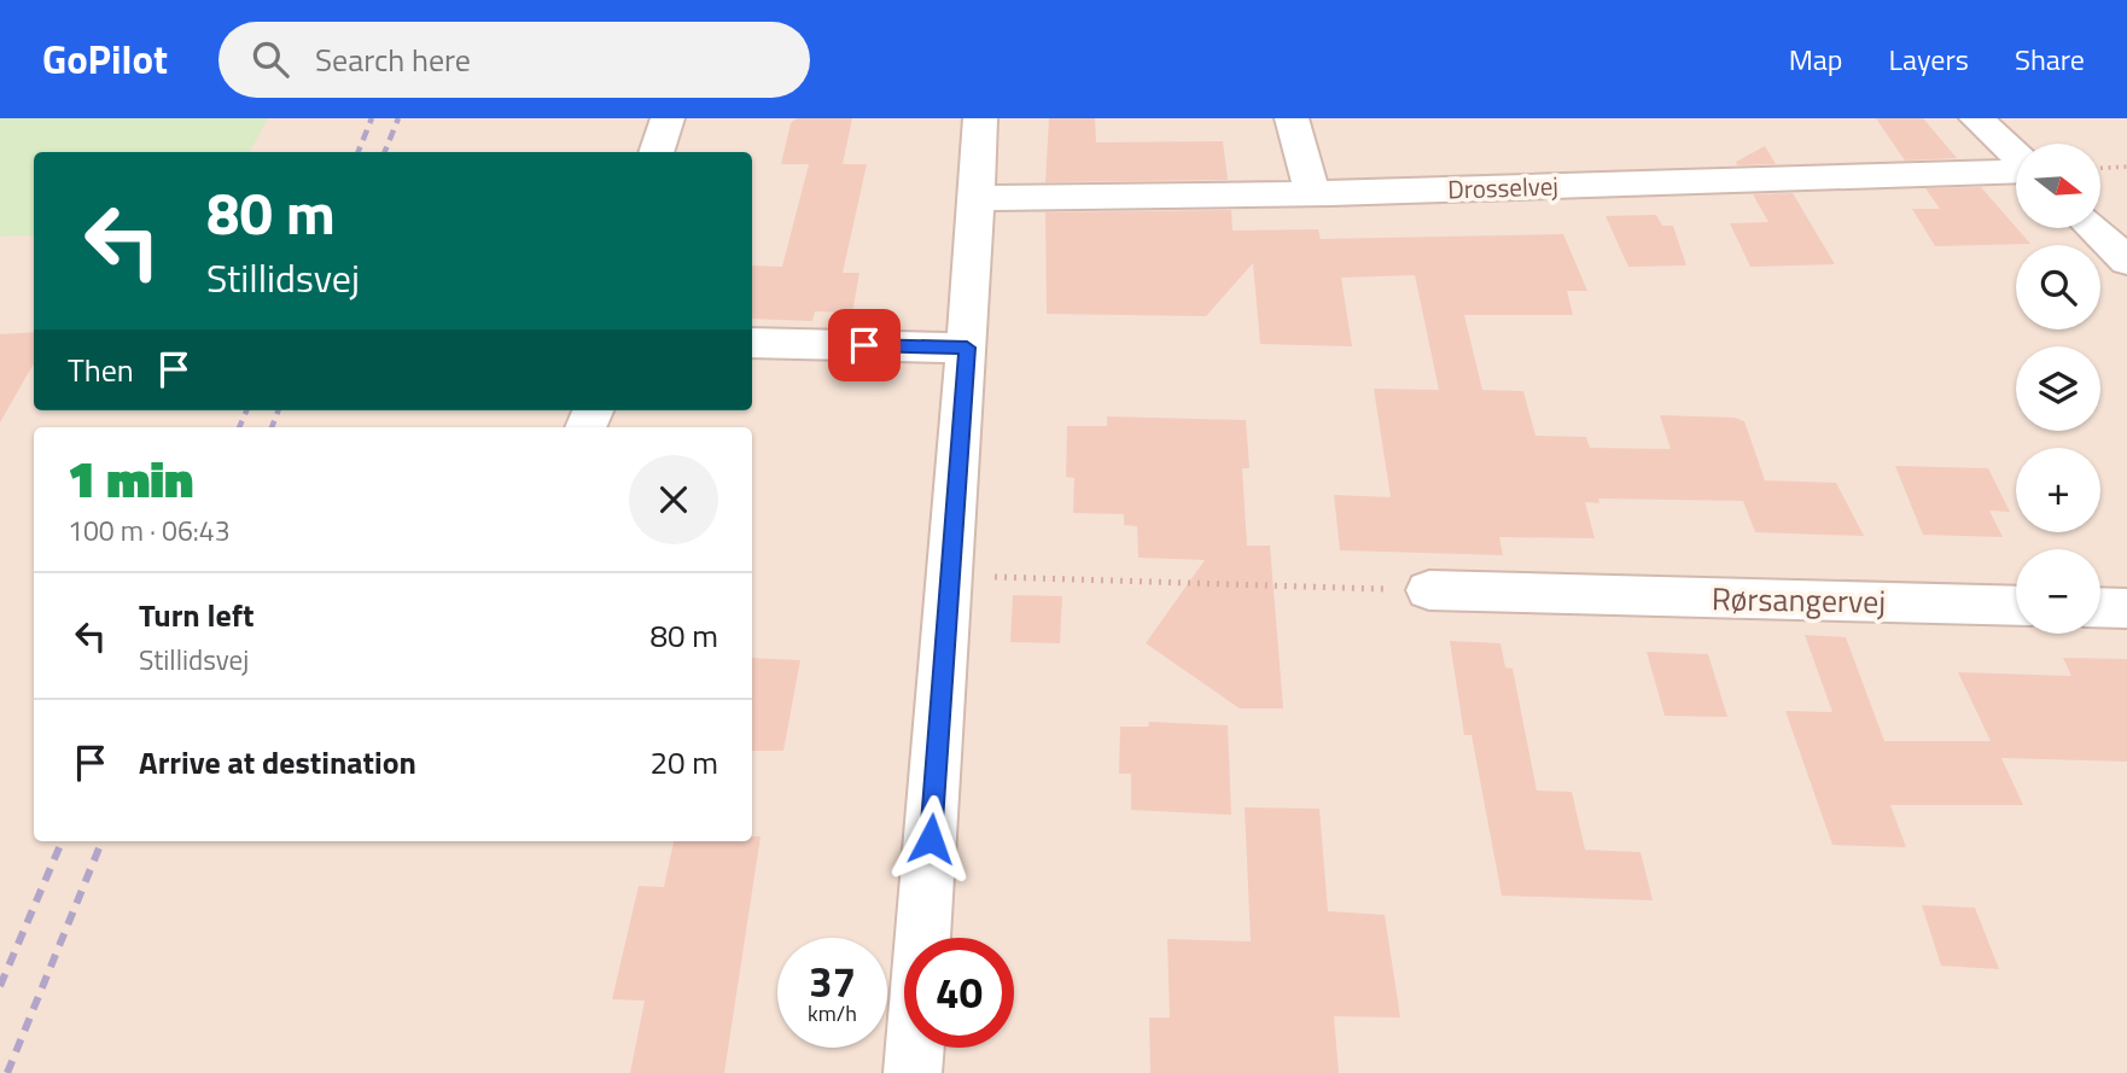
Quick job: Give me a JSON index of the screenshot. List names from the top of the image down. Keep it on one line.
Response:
{"streets":{"street":["Drosselvej","Rørsangervej"]},"north":"right","page":{"header":"GoPilot","search":"Search here","nav":["Map","Layers","Share"],"map_buttons":["+","−"],"turn":["80 m","Stillidsvej"],"then":"Then","heading":["1 min","100 m · 06:43"],"list":[{"name":"Turn left","note":"Stillidsvej","value":"80 m"},{"name":"Arrive at destination","value":"20 m"}],"speed":"37 km/h","limit":"40"}}
